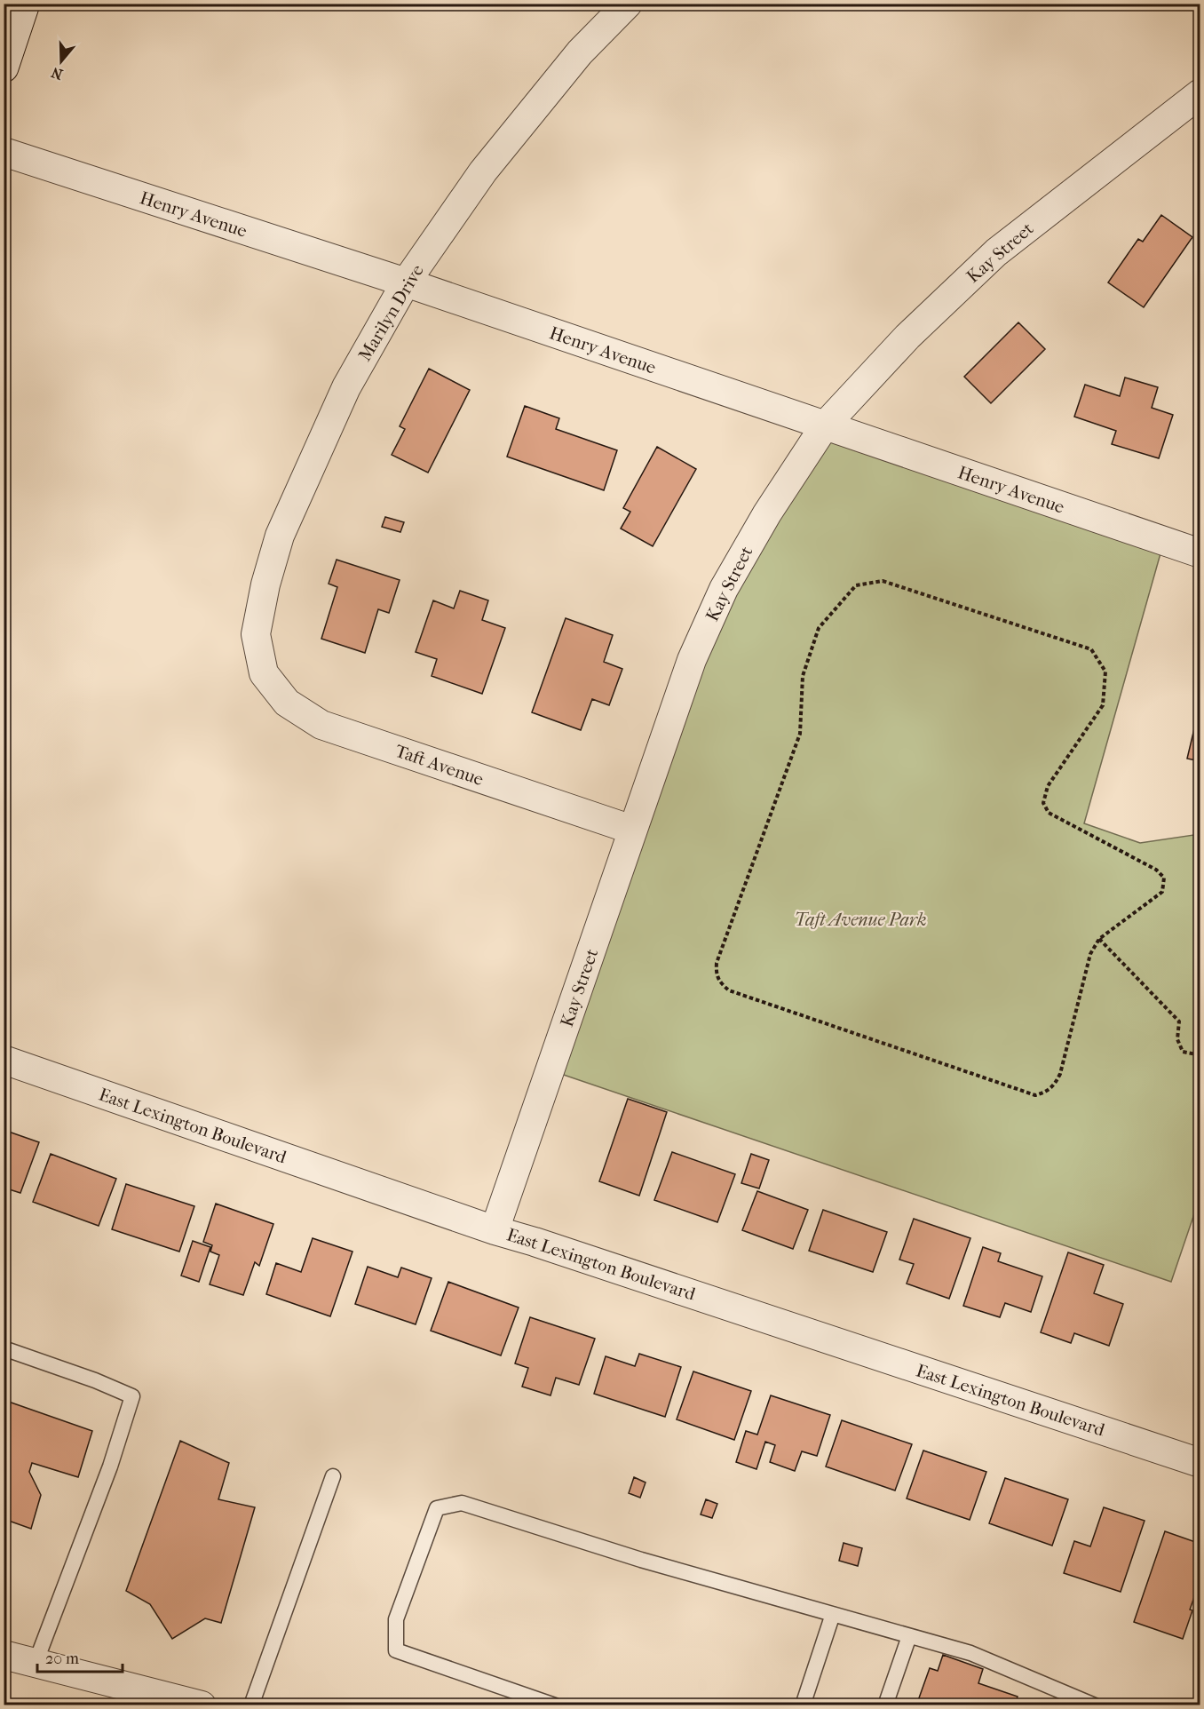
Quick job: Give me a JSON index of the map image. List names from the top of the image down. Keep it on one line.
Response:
{"streets":{"street":["Henry Avenue","Kay Street","Marilyn Drive","Taft Avenue","East Lexington Boulevard"]},"crossings":[["Henry Avenue","Kay Street"],["Henry Avenue","Marilyn Drive"],["Kay Street","Taft Avenue"],["Kay Street","East Lexington Boulevard"],["Marilyn Drive","Taft Avenue"]],"parks":["Taft Avenue Park"],"scale_bar":"20 m","north":"bottom"}
